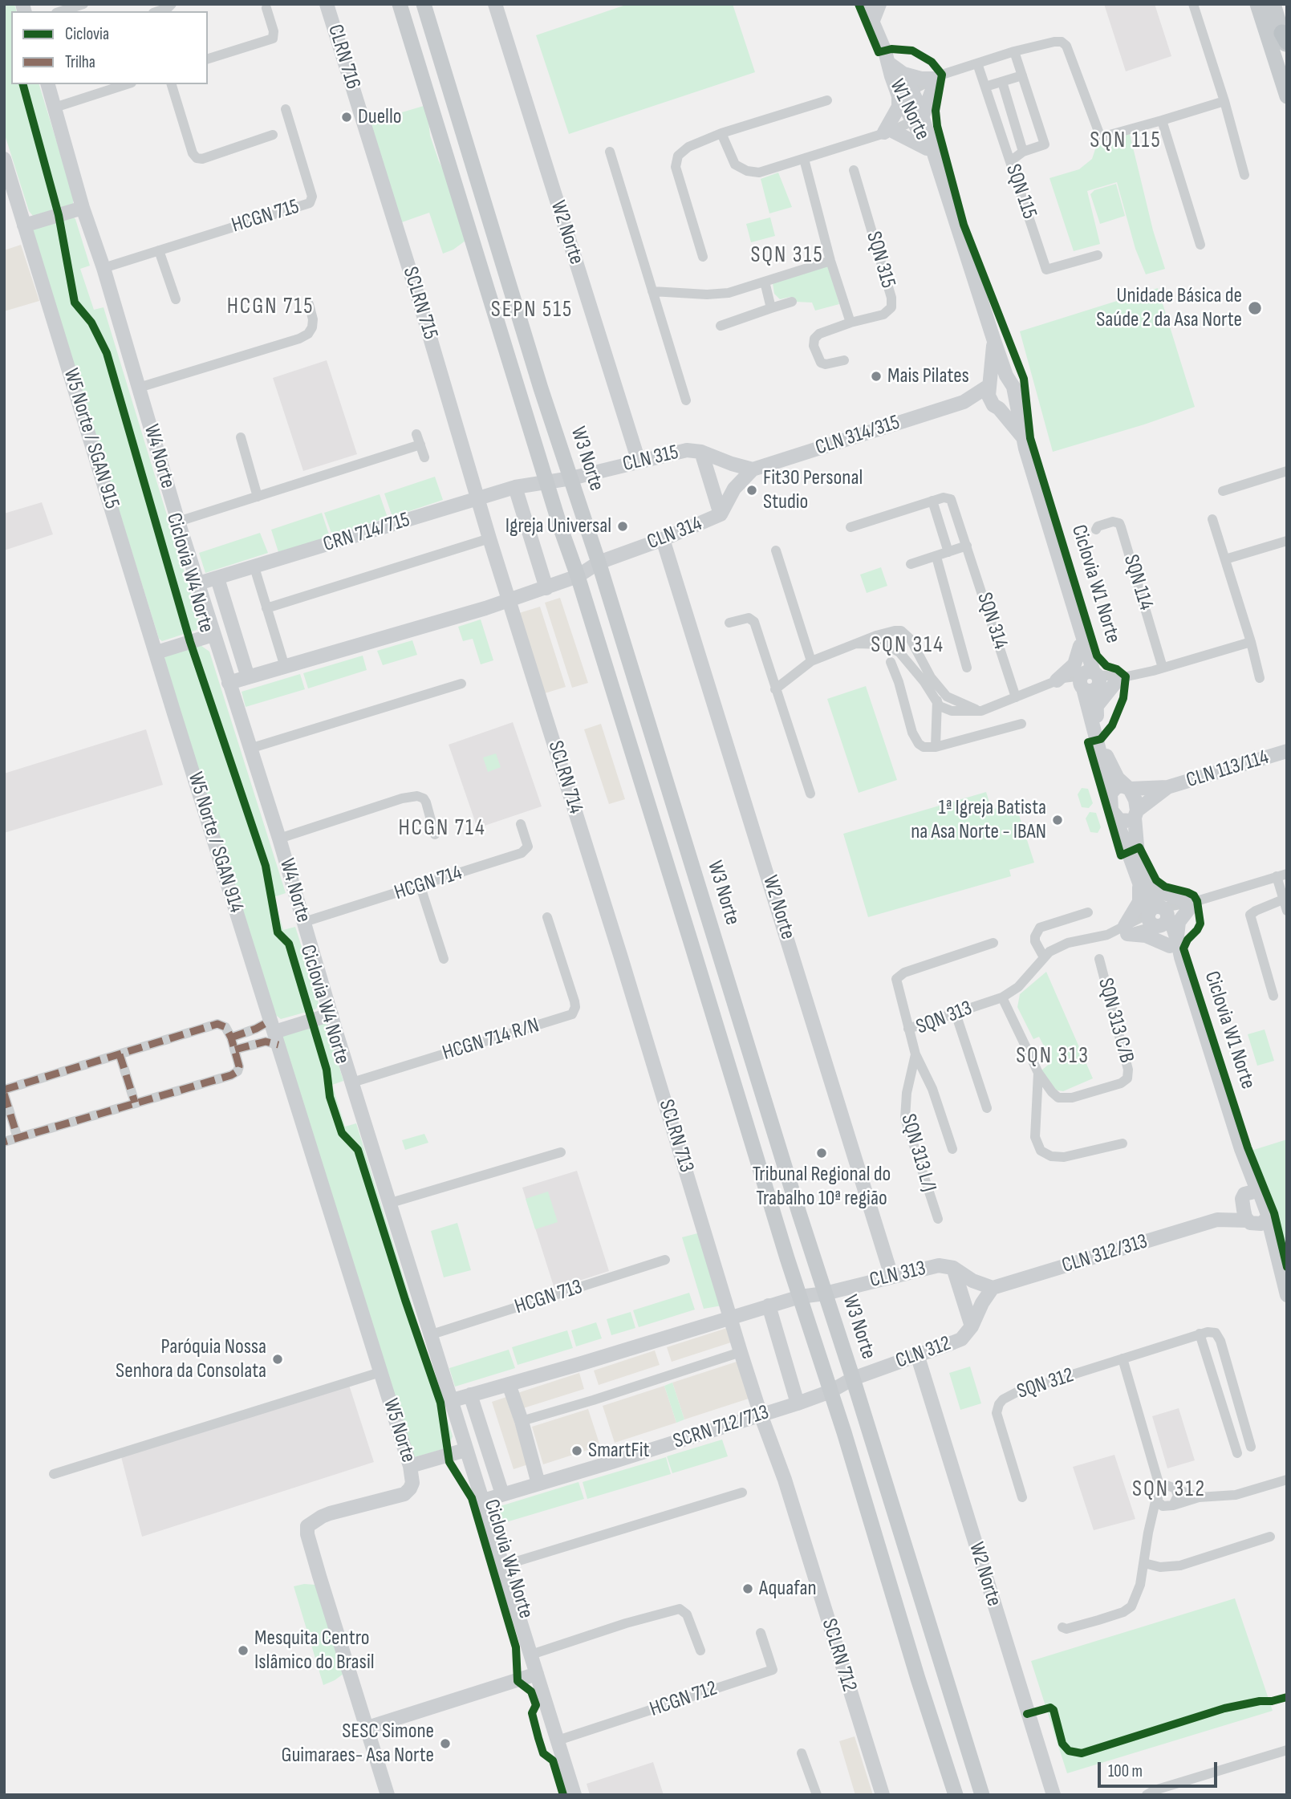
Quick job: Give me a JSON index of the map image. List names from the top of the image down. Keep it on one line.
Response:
{"streets":{"main road":["W3 Norte"],"street":["CLRN 716","W1 Norte","SQN 115","HCGN 715","W2 Norte","SQN 315","SCLRN 715","CLN 314/315","W5 Norte / SGAN 915","W4 Norte","CLN 315","CRN 714/715","CLN 314","SQN 114","SQN 314","CLN 113/114","SCLRN 714","W5 Norte / SGAN 914","HCGN 714","SQN 313","SQN 313 C/B","HCGN 714 R/N","SCLRN 713","SQN 313 L/J","CLN 312/313","CLN 313","HCGN 713","CLN 312","SQN 312","SCRN 712/713","W5 Norte","SCLRN 712","HCGN 712"],"cycle path":["Ciclovia W4 Norte","Ciclovia W1 Norte"]},"crossings":[["CLRN 716","SCLRN 715"],["W1 Norte","CLN 314/315"],["HCGN 715","W4 Norte"],["W2 Norte","CLN 315"],["W2 Norte","CLN 314"],["W2 Norte","CLN 313"],["W2 Norte","CLN 312"],["SCLRN 715","CRN 714/715"],["CLN 314/315","CLN 315"],["CLN 314/315","CLN 314"],["W5 Norte / SGAN 915","W5 Norte / SGAN 914"],["W4 Norte","CRN 714/715"],["W4 Norte","HCGN 714"],["W4 Norte","HCGN 714 R/N"],["W4 Norte","HCGN 713"],["W4 Norte","SCRN 712/713"],["W4 Norte","HCGN 712"],["W3 Norte","CLN 315"],["W3 Norte","CRN 714/715"],["W3 Norte","CLN 314"],["W3 Norte","CLN 313"],["W3 Norte","CLN 312"],["W3 Norte","SCRN 712/713"],["CLN 315","CRN 714/715"],["CLN 315","CLN 314"],["SCLRN 714","SCLRN 713"],["W5 Norte / SGAN 914","W5 Norte"],["SQN 313","SQN 313 L/J"],["SCLRN 713","SCLRN 712"],["CLN 312/313","CLN 313"],["CLN 312/313","CLN 312"],["CLN 313","CLN 312"],["CLN 312","SCRN 712/713"],["SCRN 712/713","SCLRN 712"]],"districts":["SQN 115","SQN 315","HCGN 715","SEPN 515","SQN 314","HCGN 714","SQN 313","SQN 312"],"places":["Duello","Unidade Básica de Saúde 2 da Asa Norte","Mais Pilates","Fit30 Personal Studio","Igreja Universal","1ª Igreja Batista na Asa Norte - IBAN","Tribunal Regional do Trabalho 10ª região","Paróquia Nossa Senhora da Consolata","SmartFit","Aquafan","Mesquita Centro Islâmico do Brasil","SESC Simone Guimaraes- Asa Norte"],"legend":["Ciclovia","Trilha"],"scale_bar":"100 m"}
